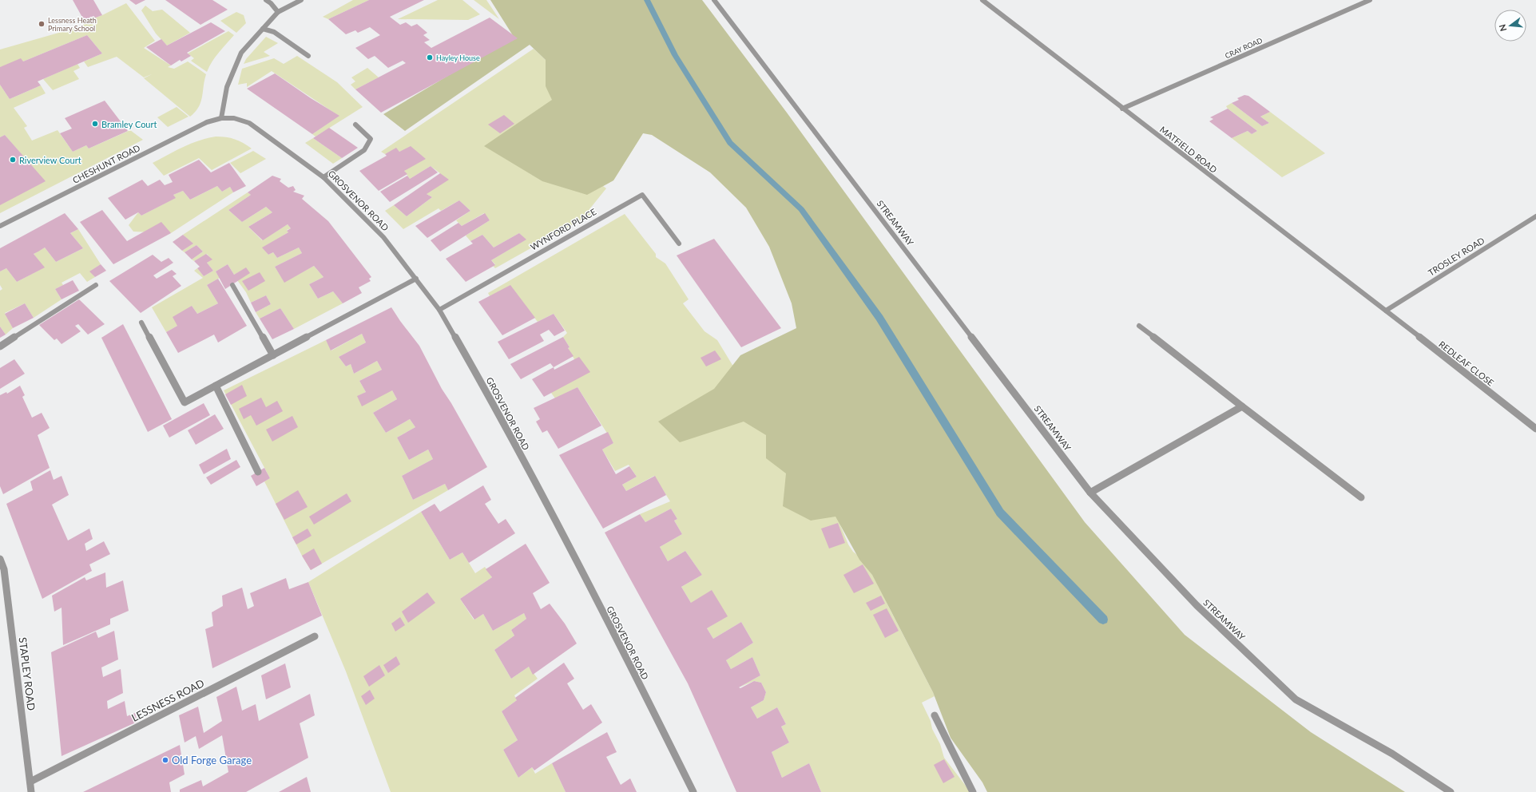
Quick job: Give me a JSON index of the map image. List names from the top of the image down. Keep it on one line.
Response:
{"streets":{"street":["CRAY ROAD","MATFIELD ROAD","CHESHUNT ROAD","GROSVENOR ROAD","STREAMWAY","WYNFORD PLACE","TROSLEY ROAD","REDLEAF CLOSE","STAPLEY ROAD","LESSNESS ROAD"]},"crossings":[["CRAY ROAD","MATFIELD ROAD"],["MATFIELD ROAD","TROSLEY ROAD"],["MATFIELD ROAD","REDLEAF CLOSE"],["CHESHUNT ROAD","GROSVENOR ROAD"],["GROSVENOR ROAD","WYNFORD PLACE"],["TROSLEY ROAD","REDLEAF CLOSE"],["STAPLEY ROAD","LESSNESS ROAD"]],"places":["Lessness Heath Primary School","Hayley House","Bramley Court","Riverview Court","Old Forge Garage"],"north":"left"}
